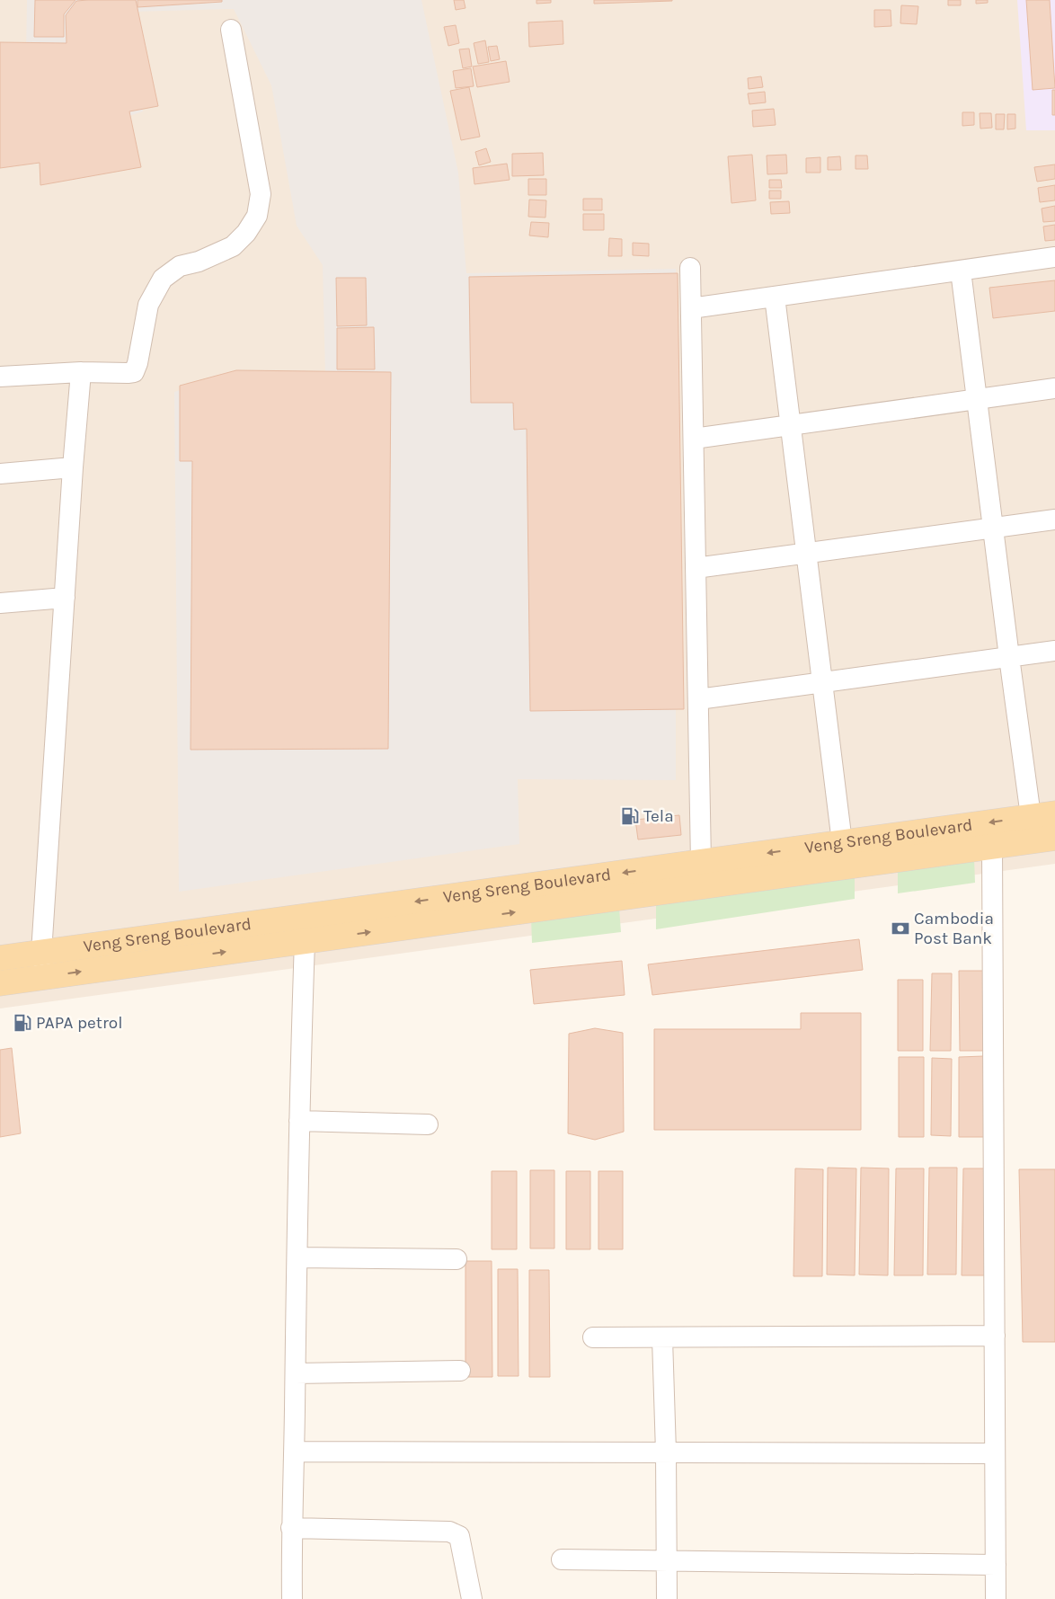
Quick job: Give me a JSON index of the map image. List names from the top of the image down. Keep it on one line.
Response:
{"streets":{"main road":["Veng Sreng Boulevard"]},"places":{"fuel station":["Tela","PAPA petrol"],"bank":["Cambodia Post Bank"]}}
